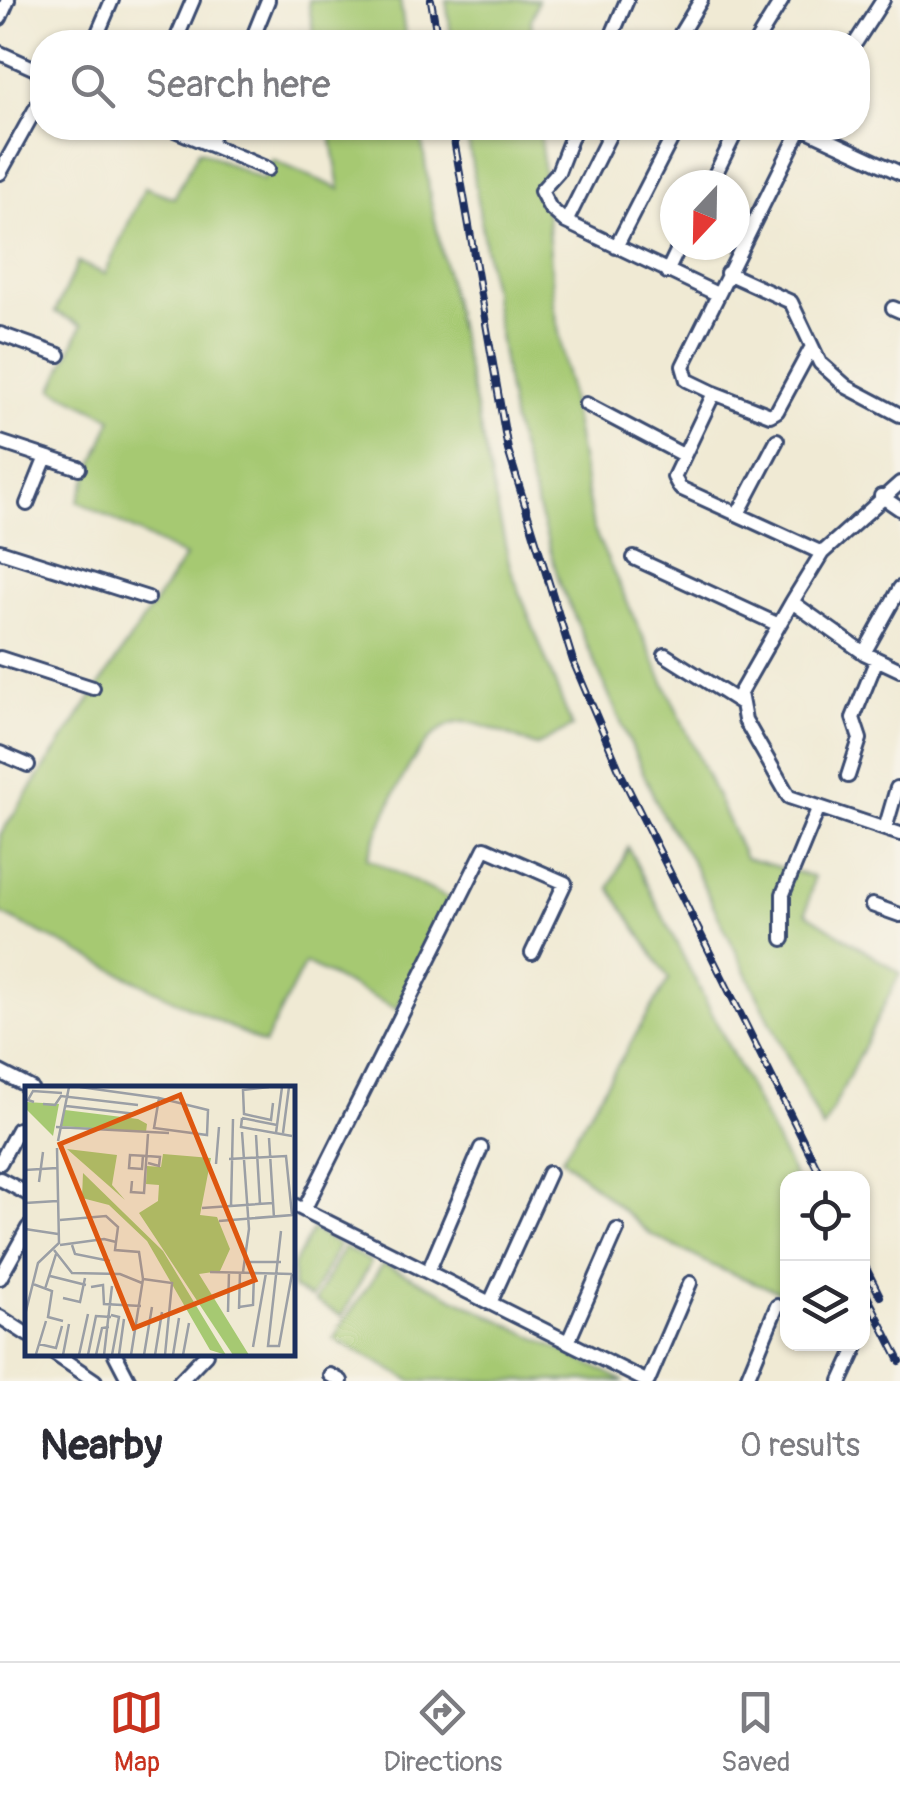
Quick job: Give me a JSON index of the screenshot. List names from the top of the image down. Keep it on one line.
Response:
{"north":"bottom","page":{"search":"Search here","heading":["Nearby","0 results"],"nav":["Map","Directions","Saved"]}}
